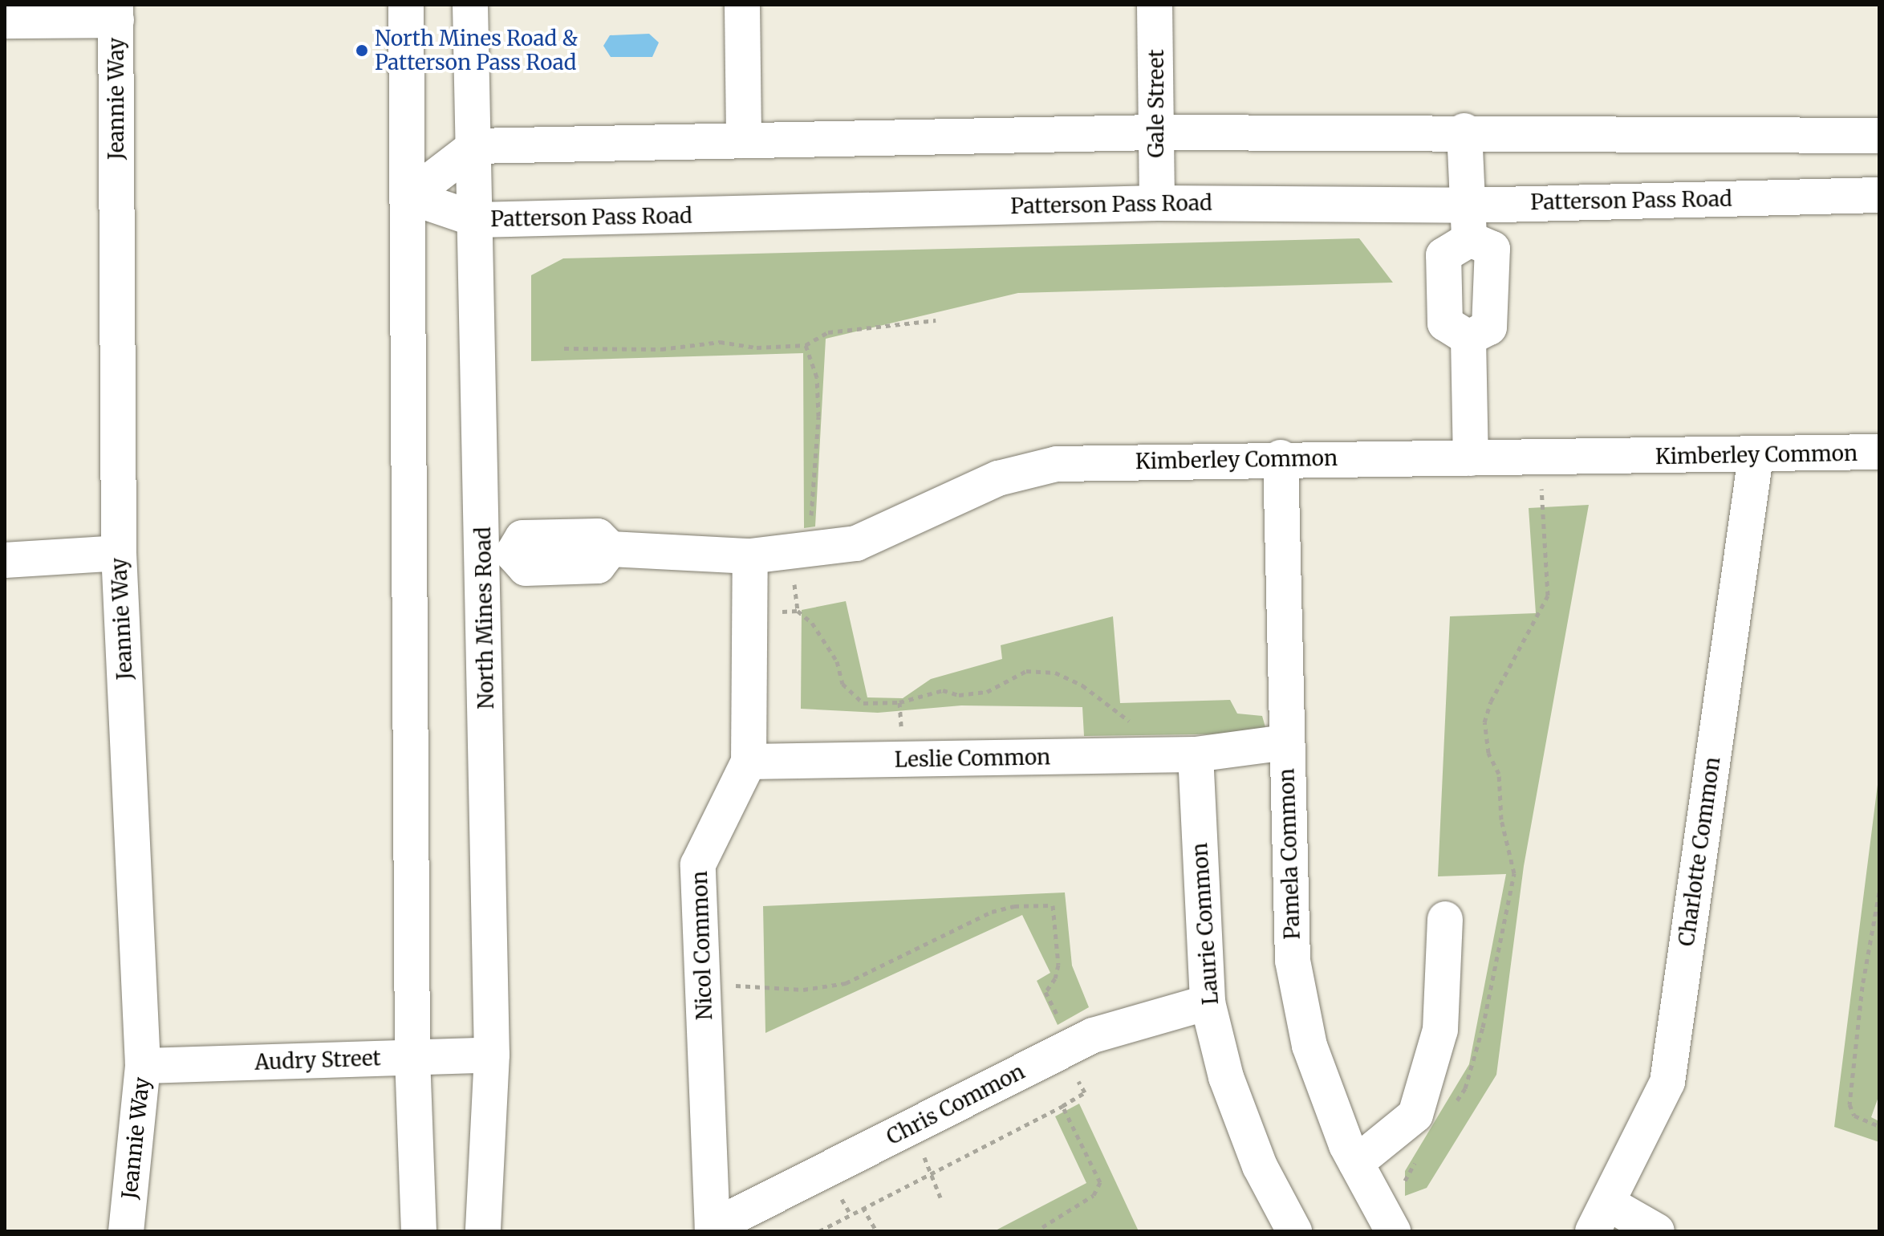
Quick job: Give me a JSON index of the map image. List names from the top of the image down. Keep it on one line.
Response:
{"streets":{"street":["Jeannie Way","Gale Street","Patterson Pass Road","Kimberley Common","North Mines Road","Leslie Common","Charlotte Common","Pamela Common","Laurie Common","Nicol Common","Audry Street","Chris Common"]},"crossings":[["Jeannie Way","Audry Street"],["Gale Street","Patterson Pass Road"],["Patterson Pass Road","North Mines Road"],["Kimberley Common","North Mines Road"],["Kimberley Common","Charlotte Common"],["Kimberley Common","Pamela Common"],["Kimberley Common","Nicol Common"],["North Mines Road","Audry Street"],["Leslie Common","Pamela Common"],["Leslie Common","Laurie Common"],["Leslie Common","Nicol Common"],["Laurie Common","Chris Common"],["Nicol Common","Chris Common"]],"places":["North Mines Road & Patterson Pass Road"]}
